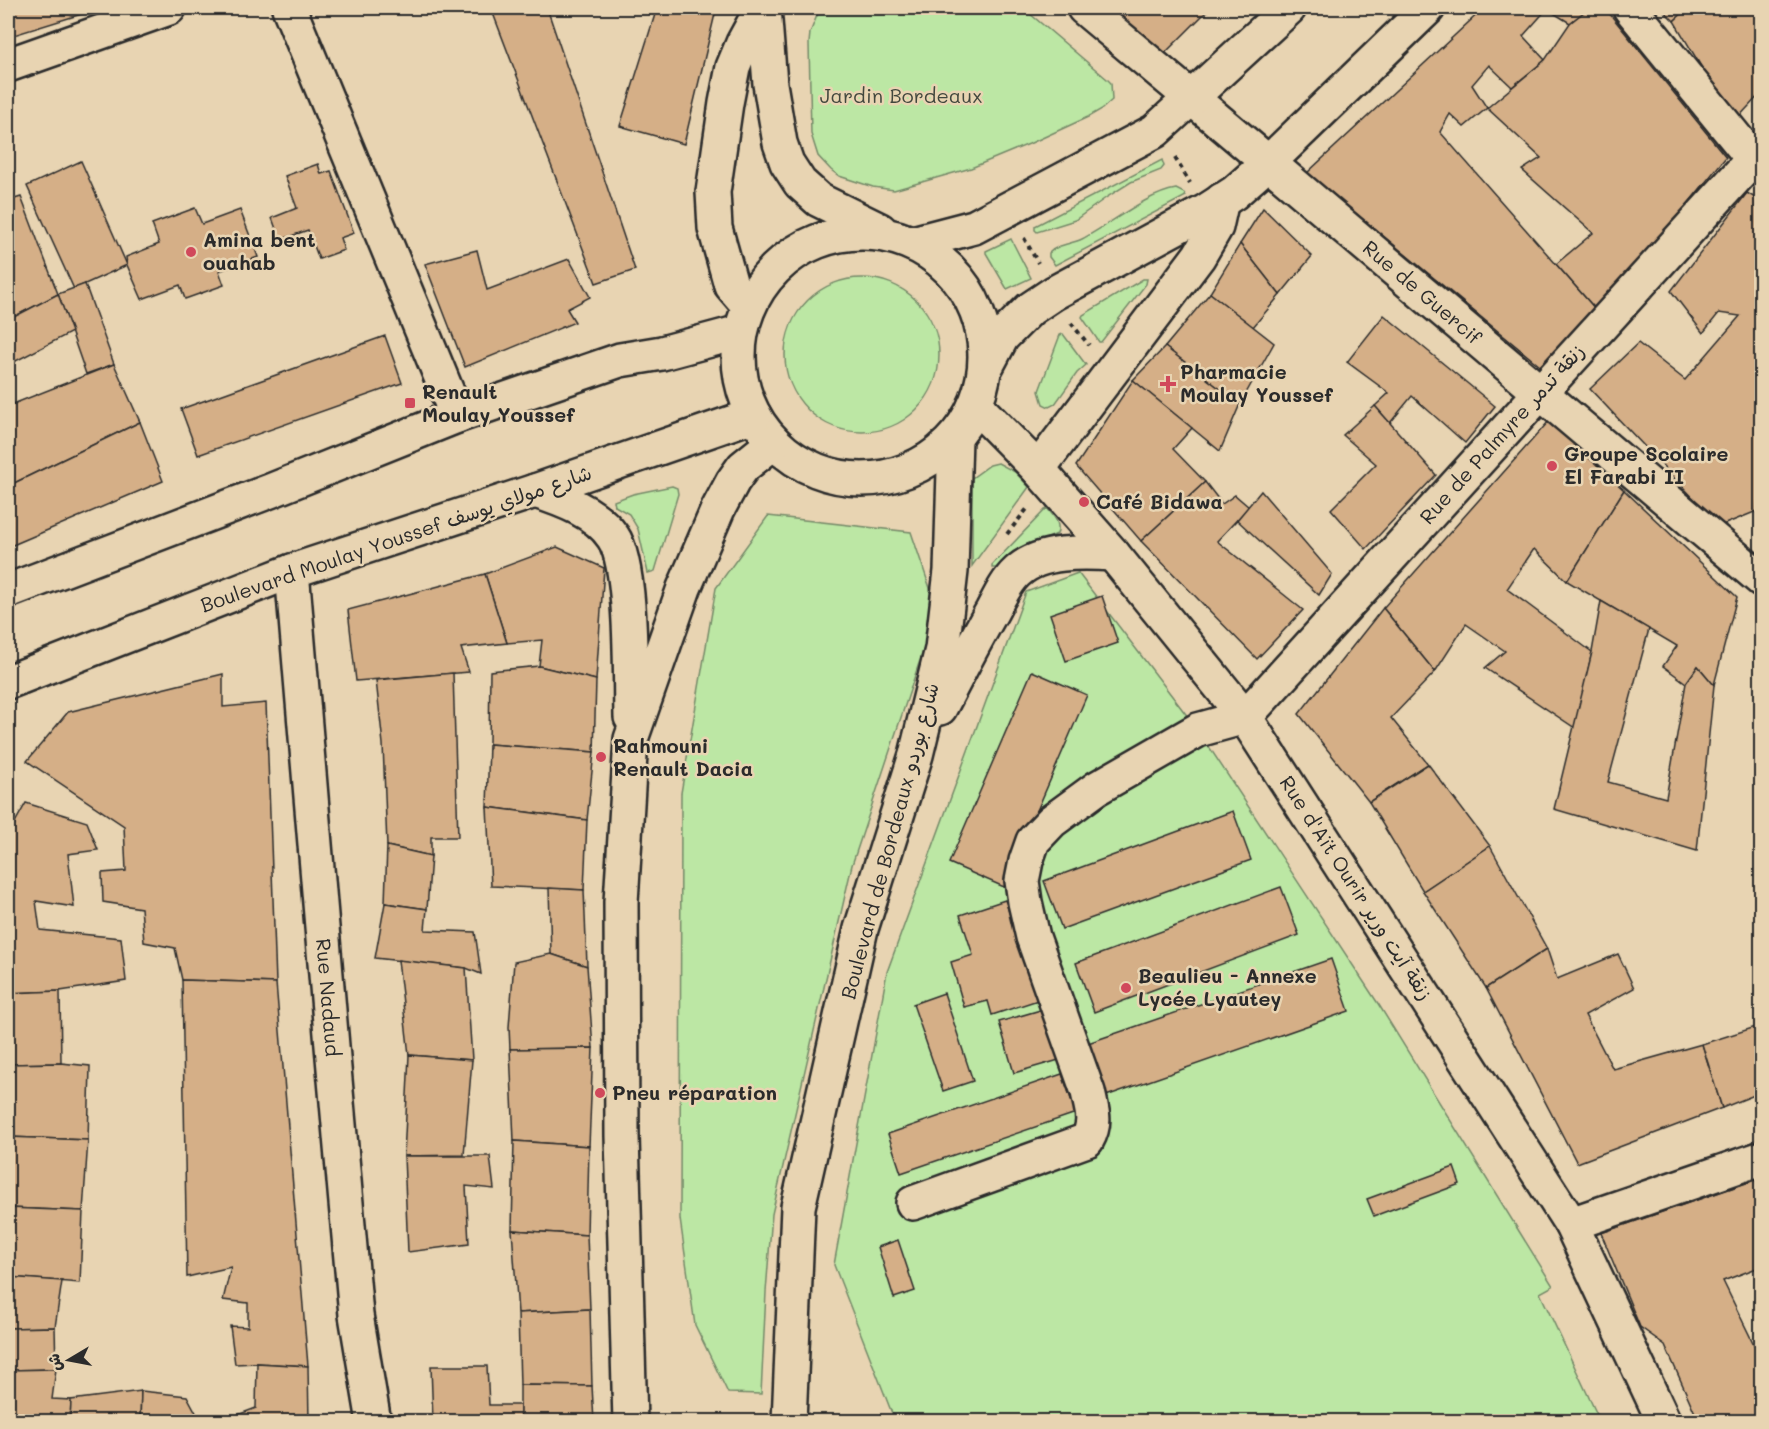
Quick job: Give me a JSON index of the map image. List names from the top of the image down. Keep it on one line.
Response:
{"streets":{"main road":["Rue de Guercif","Rue de Palmyre زنقة تدمر","Boulevard Moulay Youssef شارع مولاي يوسف","Boulevard de Bordeaux شارع بوردو","Rue d'Aït Ourir زنقة آيت ورير","Rue Nadaud"]},"crossings":[["Rue de Guercif","Rue de Palmyre زنقة تدمر"],["Rue de Palmyre زنقة تدمر","Rue d'Aït Ourir زنقة آيت ورير"],["Boulevard Moulay Youssef شارع مولاي يوسف","Rue Nadaud"]],"parks":["Jardin Bordeaux"],"places":{"other":["Amina bent ouahab","Groupe Scolaire El Farabi II","Café Bidawa","Rahmouni Renault Dacia","Beaulieu - Annexe Lycée Lyautey","Pneu réparation"],"health":["Pharmacie Moulay Youssef"],"transit":["Renault Moulay Youssef"]},"north":"left"}
